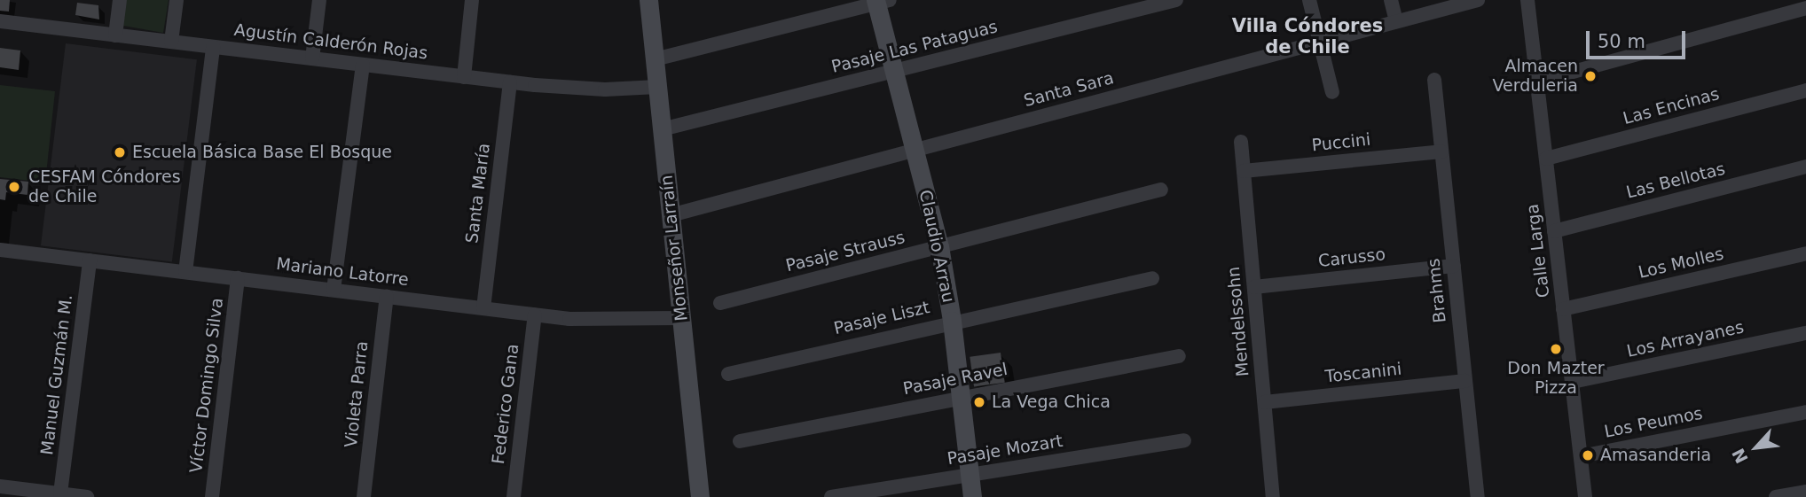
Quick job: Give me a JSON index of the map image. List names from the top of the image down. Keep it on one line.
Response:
{"streets":{"street":["Agustín Calderón Rojas","Pasaje Las Pataguas","Santa Sara","Las Encinas","Puccini","Las Bellotas","Santa María","Claudio Arrau","Monseñor Larraín","Calle Larga","Pasaje Strauss","Carusso","Los Molles","Mariano Latorre","Brahms","Pasaje Liszt","Mendelssohn","Los Arrayanes","Toscanini","Manuel Guzmán M.","Pasaje Ravel","Víctor Domingo Silva","Violeta Parra","Federico Gana","Los Peumos","Pasaje Mozart"]},"crossings":[["Agustín Calderón Rojas","Santa María"],["Agustín Calderón Rojas","Monseñor Larraín"],["Pasaje Las Pataguas","Claudio Arrau"],["Pasaje Las Pataguas","Monseñor Larraín"],["Santa Sara","Claudio Arrau"],["Santa Sara","Monseñor Larraín"],["Las Encinas","Calle Larga"],["Puccini","Brahms"],["Puccini","Mendelssohn"],["Las Bellotas","Calle Larga"],["Santa María","Mariano Latorre"],["Claudio Arrau","Pasaje Strauss"],["Claudio Arrau","Pasaje Liszt"],["Claudio Arrau","Pasaje Ravel"],["Claudio Arrau","Pasaje Mozart"],["Monseñor Larraín","Mariano Latorre"],["Calle Larga","Los Molles"],["Calle Larga","Los Arrayanes"],["Calle Larga","Los Peumos"],["Carusso","Brahms"],["Carusso","Mendelssohn"],["Mariano Latorre","Manuel Guzmán M."],["Mariano Latorre","Víctor Domingo Silva"],["Mariano Latorre","Violeta Parra"],["Mariano Latorre","Federico Gana"],["Brahms","Toscanini"],["Mendelssohn","Toscanini"]],"districts":["Villa Cóndores de Chile"],"places":["Almacen Verduleria","Escuela Básica Base El Bosque","CESFAM Cóndores de Chile","Don Mazter Pizza","La Vega Chica","Amasanderia"],"scale_bar":"50 m","north":"bottom left"}
